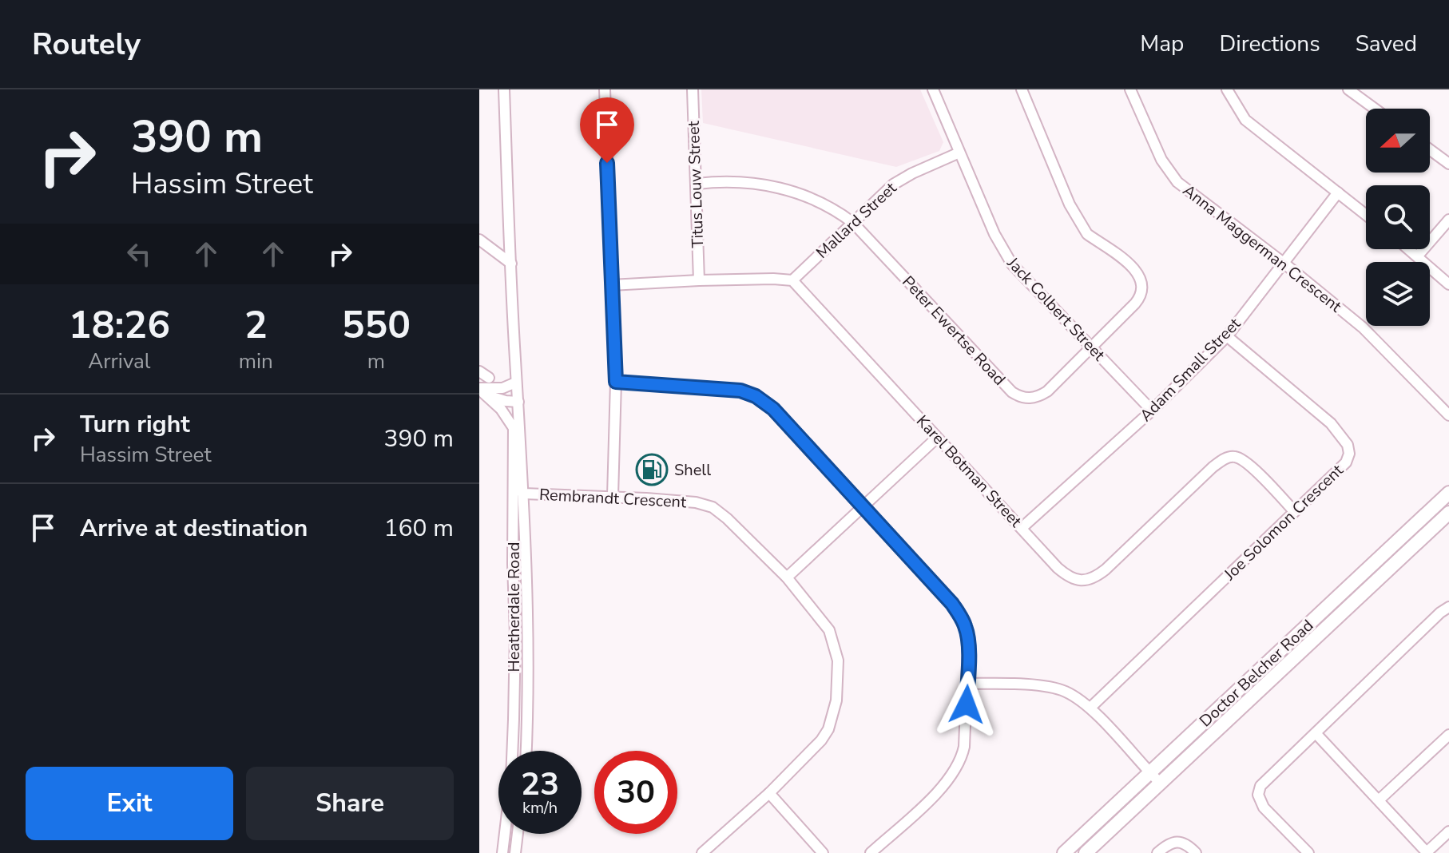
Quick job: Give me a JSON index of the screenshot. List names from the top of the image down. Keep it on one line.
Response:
{"streets":{"main road":["Doctor Belcher Road"],"street":["Titus Louw Street","Mallard Street","Anna Maggerman Crescent","Jack Colbert Street","Peter Ewertse Road","Adam Small Street","Karel Botman Street","Rembrandt Crescent","Joe Solomon Crescent","Heatherdale Road"]},"crossings":[["Titus Louw Street","Peter Ewertse Road"],["Mallard Street","Jack Colbert Street"],["Mallard Street","Peter Ewertse Road"],["Mallard Street","Karel Botman Street"],["Anna Maggerman Crescent","Adam Small Street"],["Jack Colbert Street","Peter Ewertse Road"],["Jack Colbert Street","Adam Small Street"],["Adam Small Street","Karel Botman Street"],["Adam Small Street","Joe Solomon Crescent"],["Karel Botman Street","Joe Solomon Crescent"],["Rembrandt Crescent","Heatherdale Road"]],"places":{"fuel station":["Shell"]},"north":"left","page":{"header":"Routely","nav":["Map","Directions","Saved"],"turn":["390 m","Hassim Street"],"eta":["18:26","Arrival","2","min","550","m"],"list":[{"name":"Turn right","note":"Hassim Street","value":"390 m"},{"name":"Arrive at destination","value":"160 m"}],"speed":"23 km/h","limit":"30","buttons":["Exit","Share"]}}
